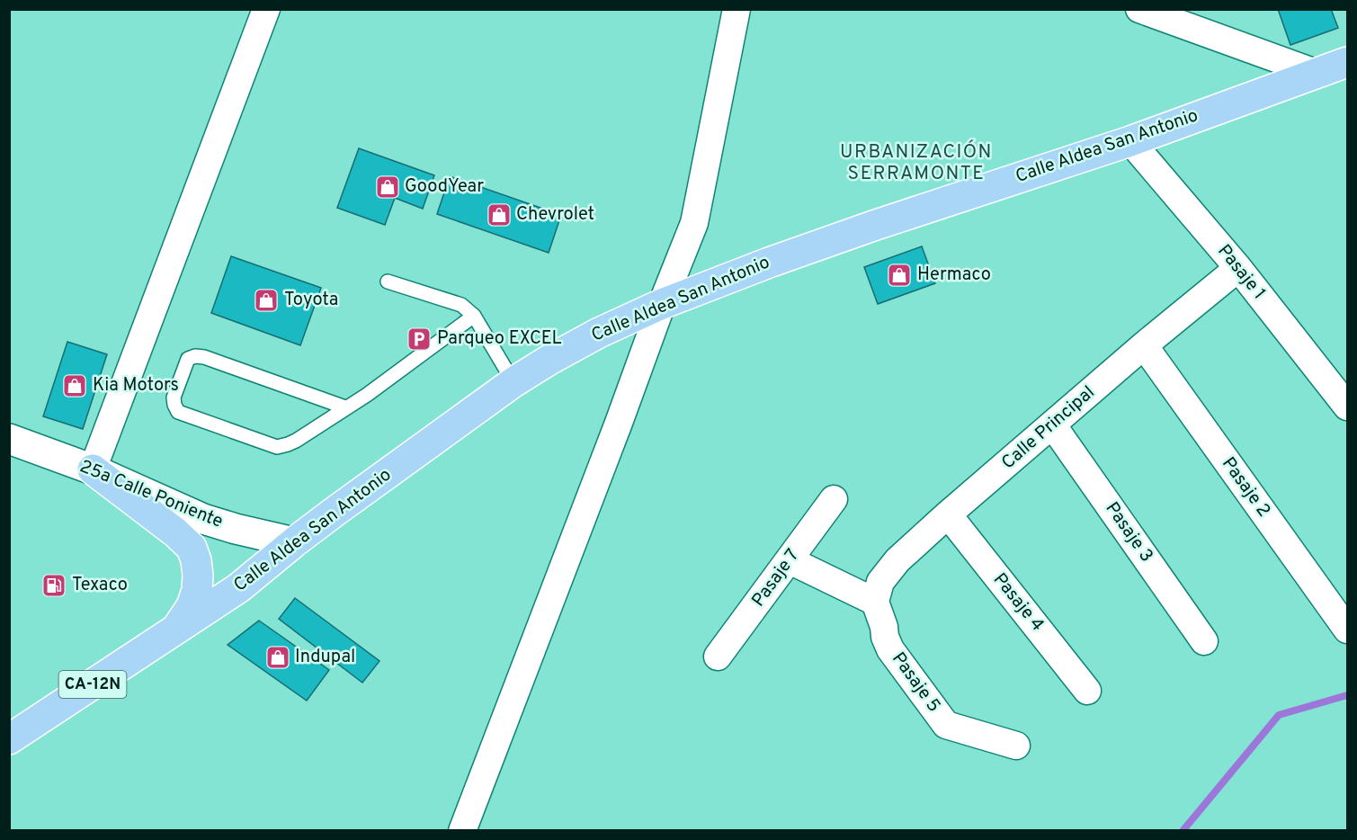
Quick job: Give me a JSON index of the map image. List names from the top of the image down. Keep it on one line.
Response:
{"streets":{"main road":["Calle Aldea San Antonio","CA-12N"],"street":["Pasaje 1","Calle Principal","Pasaje 2","25a Calle Poniente","Pasaje 3","Pasaje 7","Pasaje 4","Pasaje 5"]},"crossings":[["Calle Aldea San Antonio","Pasaje 1"],["Calle Aldea San Antonio","25a Calle Poniente"],["Pasaje 1","Calle Principal"],["Calle Principal","Pasaje 2"],["Calle Principal","Pasaje 3"],["Calle Principal","Pasaje 4"],["Calle Principal","Pasaje 5"]],"districts":["URBANIZACIÓN SERRAMONTE"],"places":{"shop":["GoodYear","Chevrolet","Hermaco","Toyota","Kia Motors","Indupal"],"parking":["Parqueo EXCEL"],"fuel station":["Texaco"]}}
